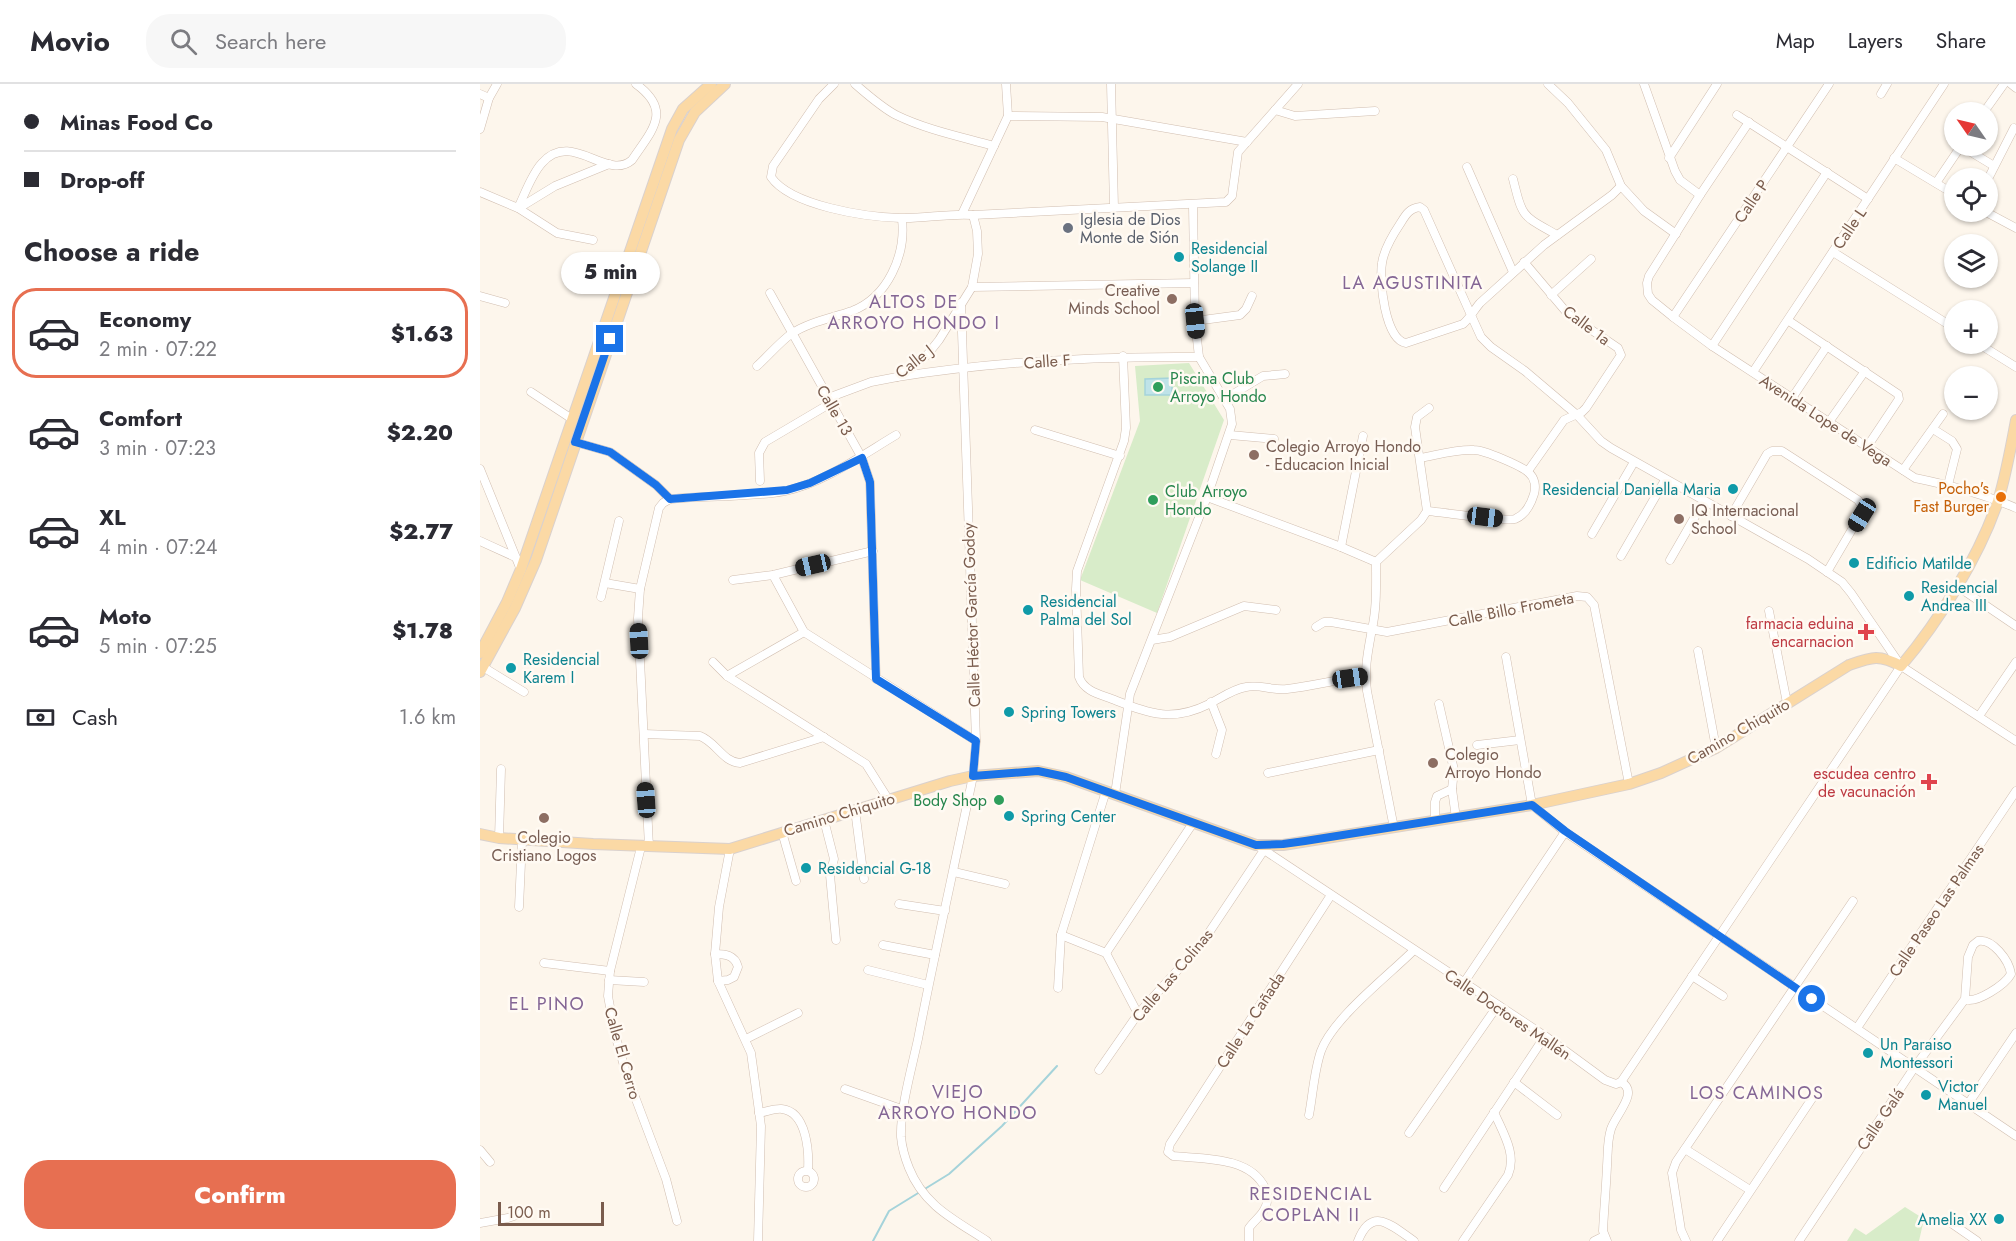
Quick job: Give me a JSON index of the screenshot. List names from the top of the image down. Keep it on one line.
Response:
{"streets":{"main road":["Camino Chiquito"],"street":["Calle P","Calle L","Calle 1a","Calle J","Calle F","Calle 13","Avenida Lope de Vega","Calle Billo Frometa","Calle Héctor García Godoy","Calle Paseo Las Palmas","Calle Las Colinas","Calle Doctores Mallén","Calle La Cañada","Calle El Cerro","Calle Galá"]},"crossings":[["Calle P","Avenida Lope de Vega"],["Calle L","Avenida Lope de Vega"],["Calle J","Calle F"],["Calle J","Calle 13"],["Calle J","Calle Héctor García Godoy"],["Calle F","Calle Héctor García Godoy"],["Calle Billo Frometa","Camino Chiquito"],["Calle Héctor García Godoy","Camino Chiquito"],["Camino Chiquito","Calle Las Colinas"],["Camino Chiquito","Calle Doctores Mallén"],["Camino Chiquito","Calle El Cerro"],["Calle Las Colinas","Calle Doctores Mallén"],["Calle Doctores Mallén","Calle La Cañada"]],"districts":["LA AGUSTINITA","ALTOS DE ARROYO HONDO I","EL PINO","VIEJO ARROYO HONDO","LOS CAMINOS","RESIDENCIAL COPLAN II"],"places":{"other":["Iglesia de Dios Monte de Sión","Residencial Solange II","Creative Minds School","Piscina Club Arroyo Hondo","Colegio Arroyo Hondo - Educacion Inicial","Residencial Daniella Maria","Pocho's Fast Burger","Club Arroyo Hondo","IQ Internacional School","Edificio Matilde","Residencial Andrea III","Residencial Palma del Sol","Residencial Karem I","Spring Towers","Colegio Arroyo Hondo","Body Shop","Spring Center","Colegio Cristiano Logos","Residencial G-18","Un Paraiso Montessori","Victor Manuel","Amelia XX"],"health":["farmacia eduina encarnacion","escudea centro de vacunación"]},"scale_bar":"100 m","north":"top left","page":{"header":"Movio","search":"Search here","nav":["Map","Layers","Share"],"banner":["Minas Food Co","Drop-off"],"map_buttons":["+","−"],"heading":"Choose a ride","bubble":"5 min","list":[{"name":"Economy","note":"2 min · 07:22","value":"$1.63"},{"name":"Comfort","note":"3 min · 07:23","value":"$2.20"},{"name":"XL","note":"4 min · 07:24","value":"$2.77"},{"name":"Moto","note":"5 min · 07:25","value":"$1.78"}],"pay":["Cash","1.6 km"],"buttons":"Confirm","scale":"100 m"}}
